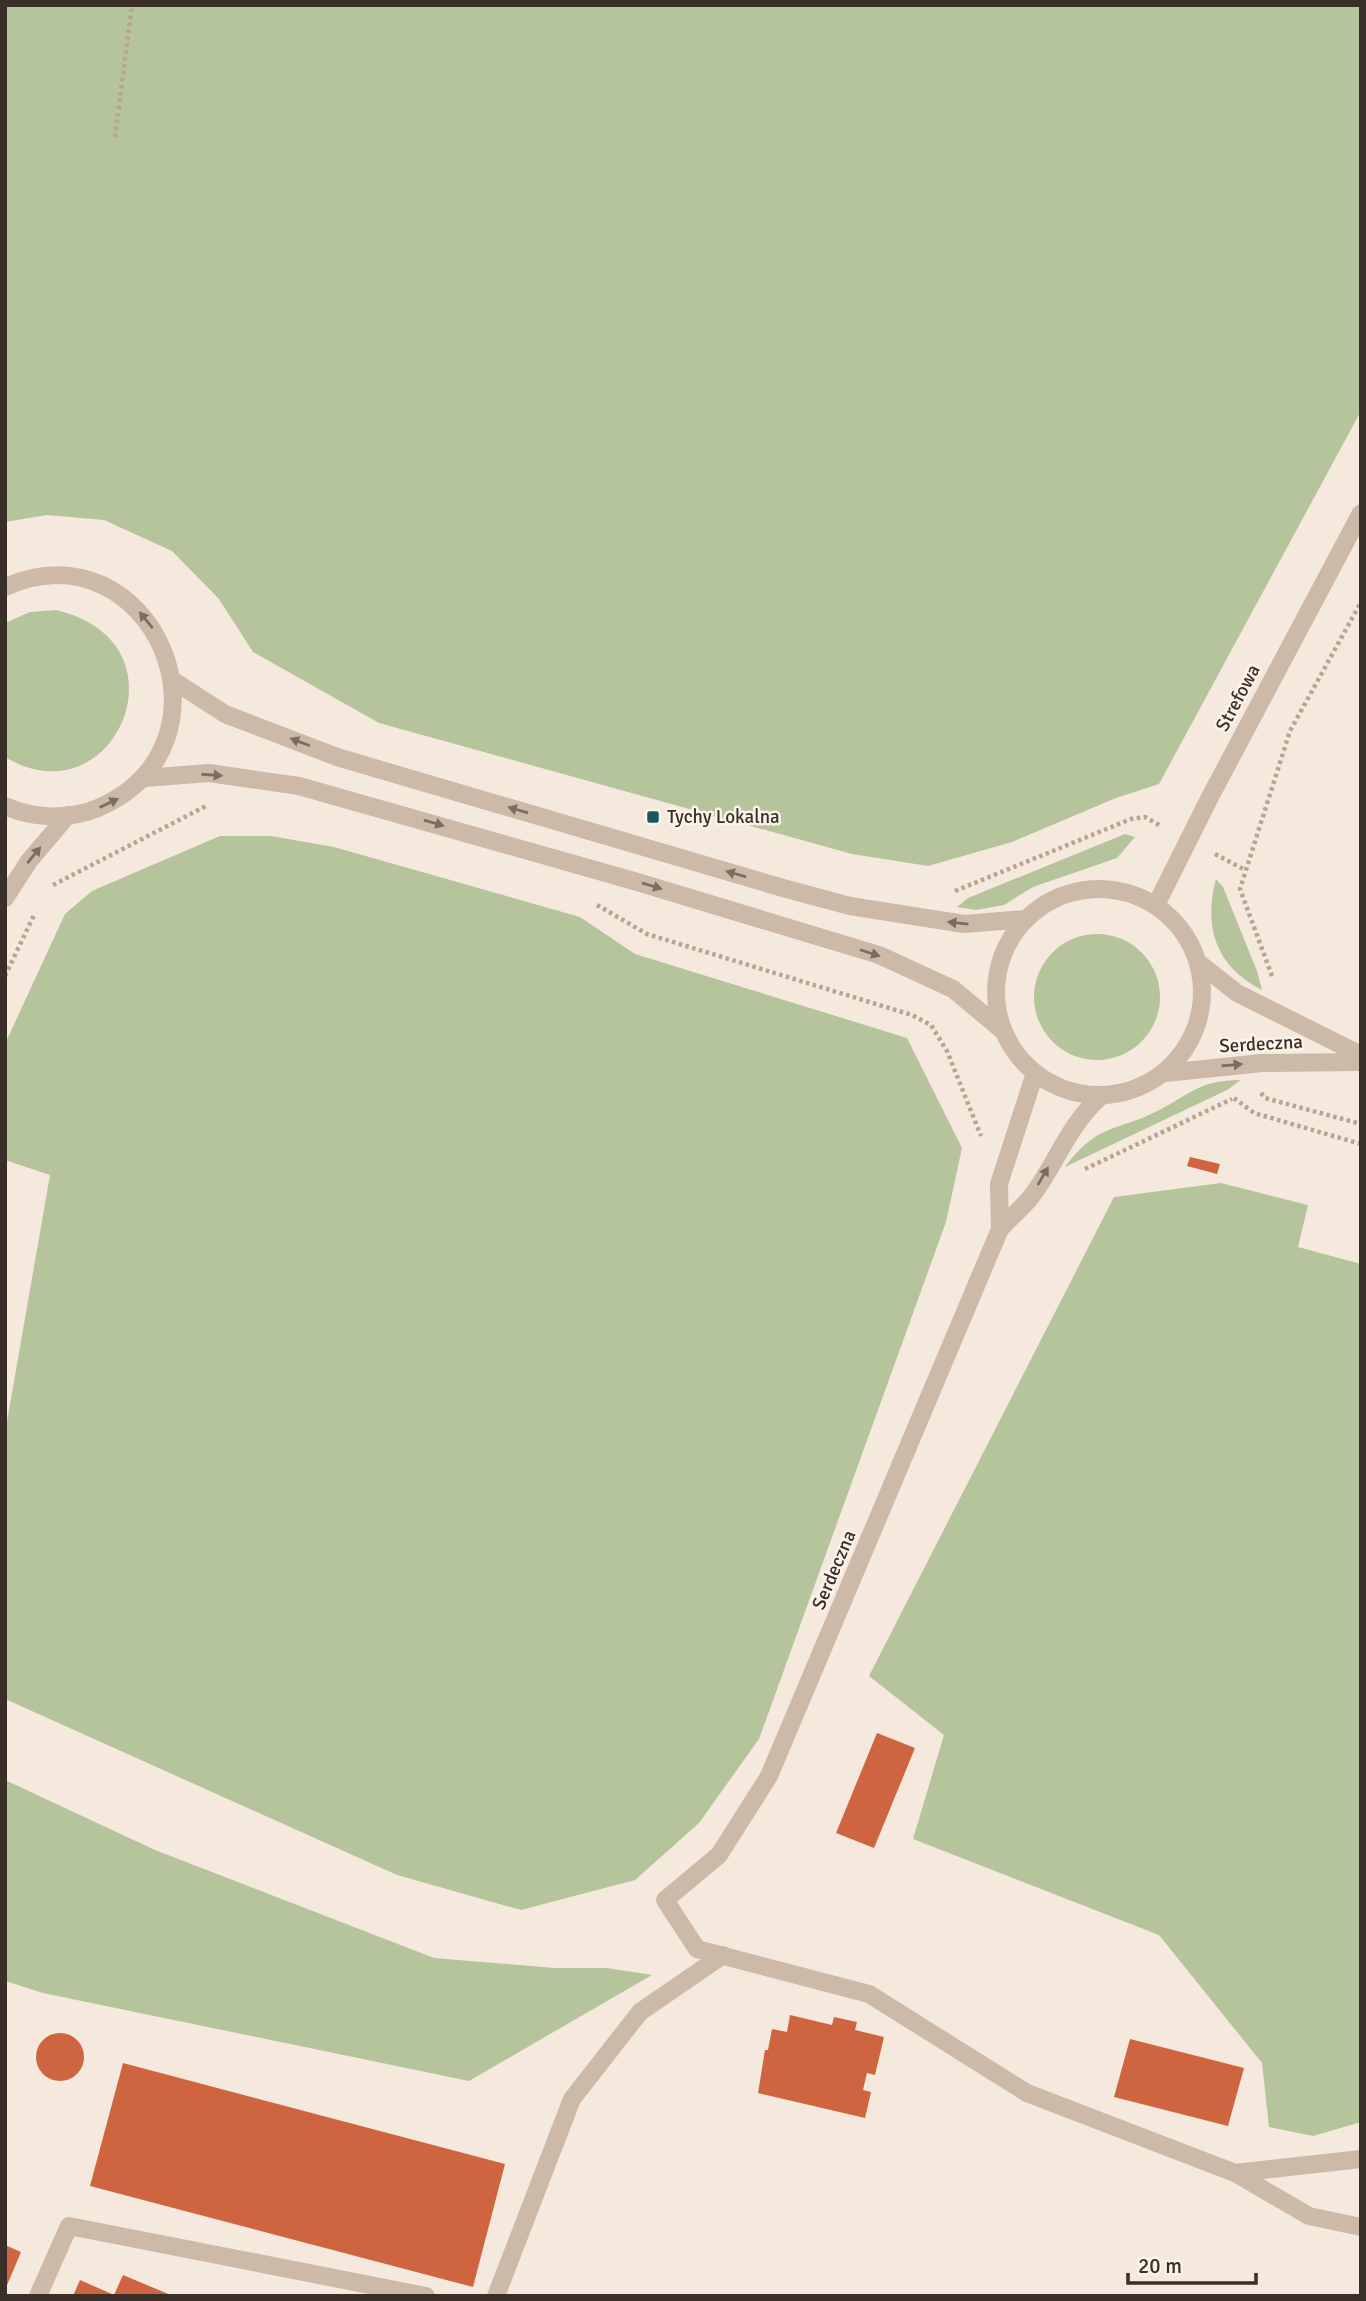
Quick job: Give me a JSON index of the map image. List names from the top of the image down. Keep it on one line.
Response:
{"streets":{"street":["Strefowa","Serdeczna"]},"crossings":[["Strefowa","Serdeczna"]],"places":{"transit":["Tychy Lokalna"]},"scale_bar":"20 m"}
